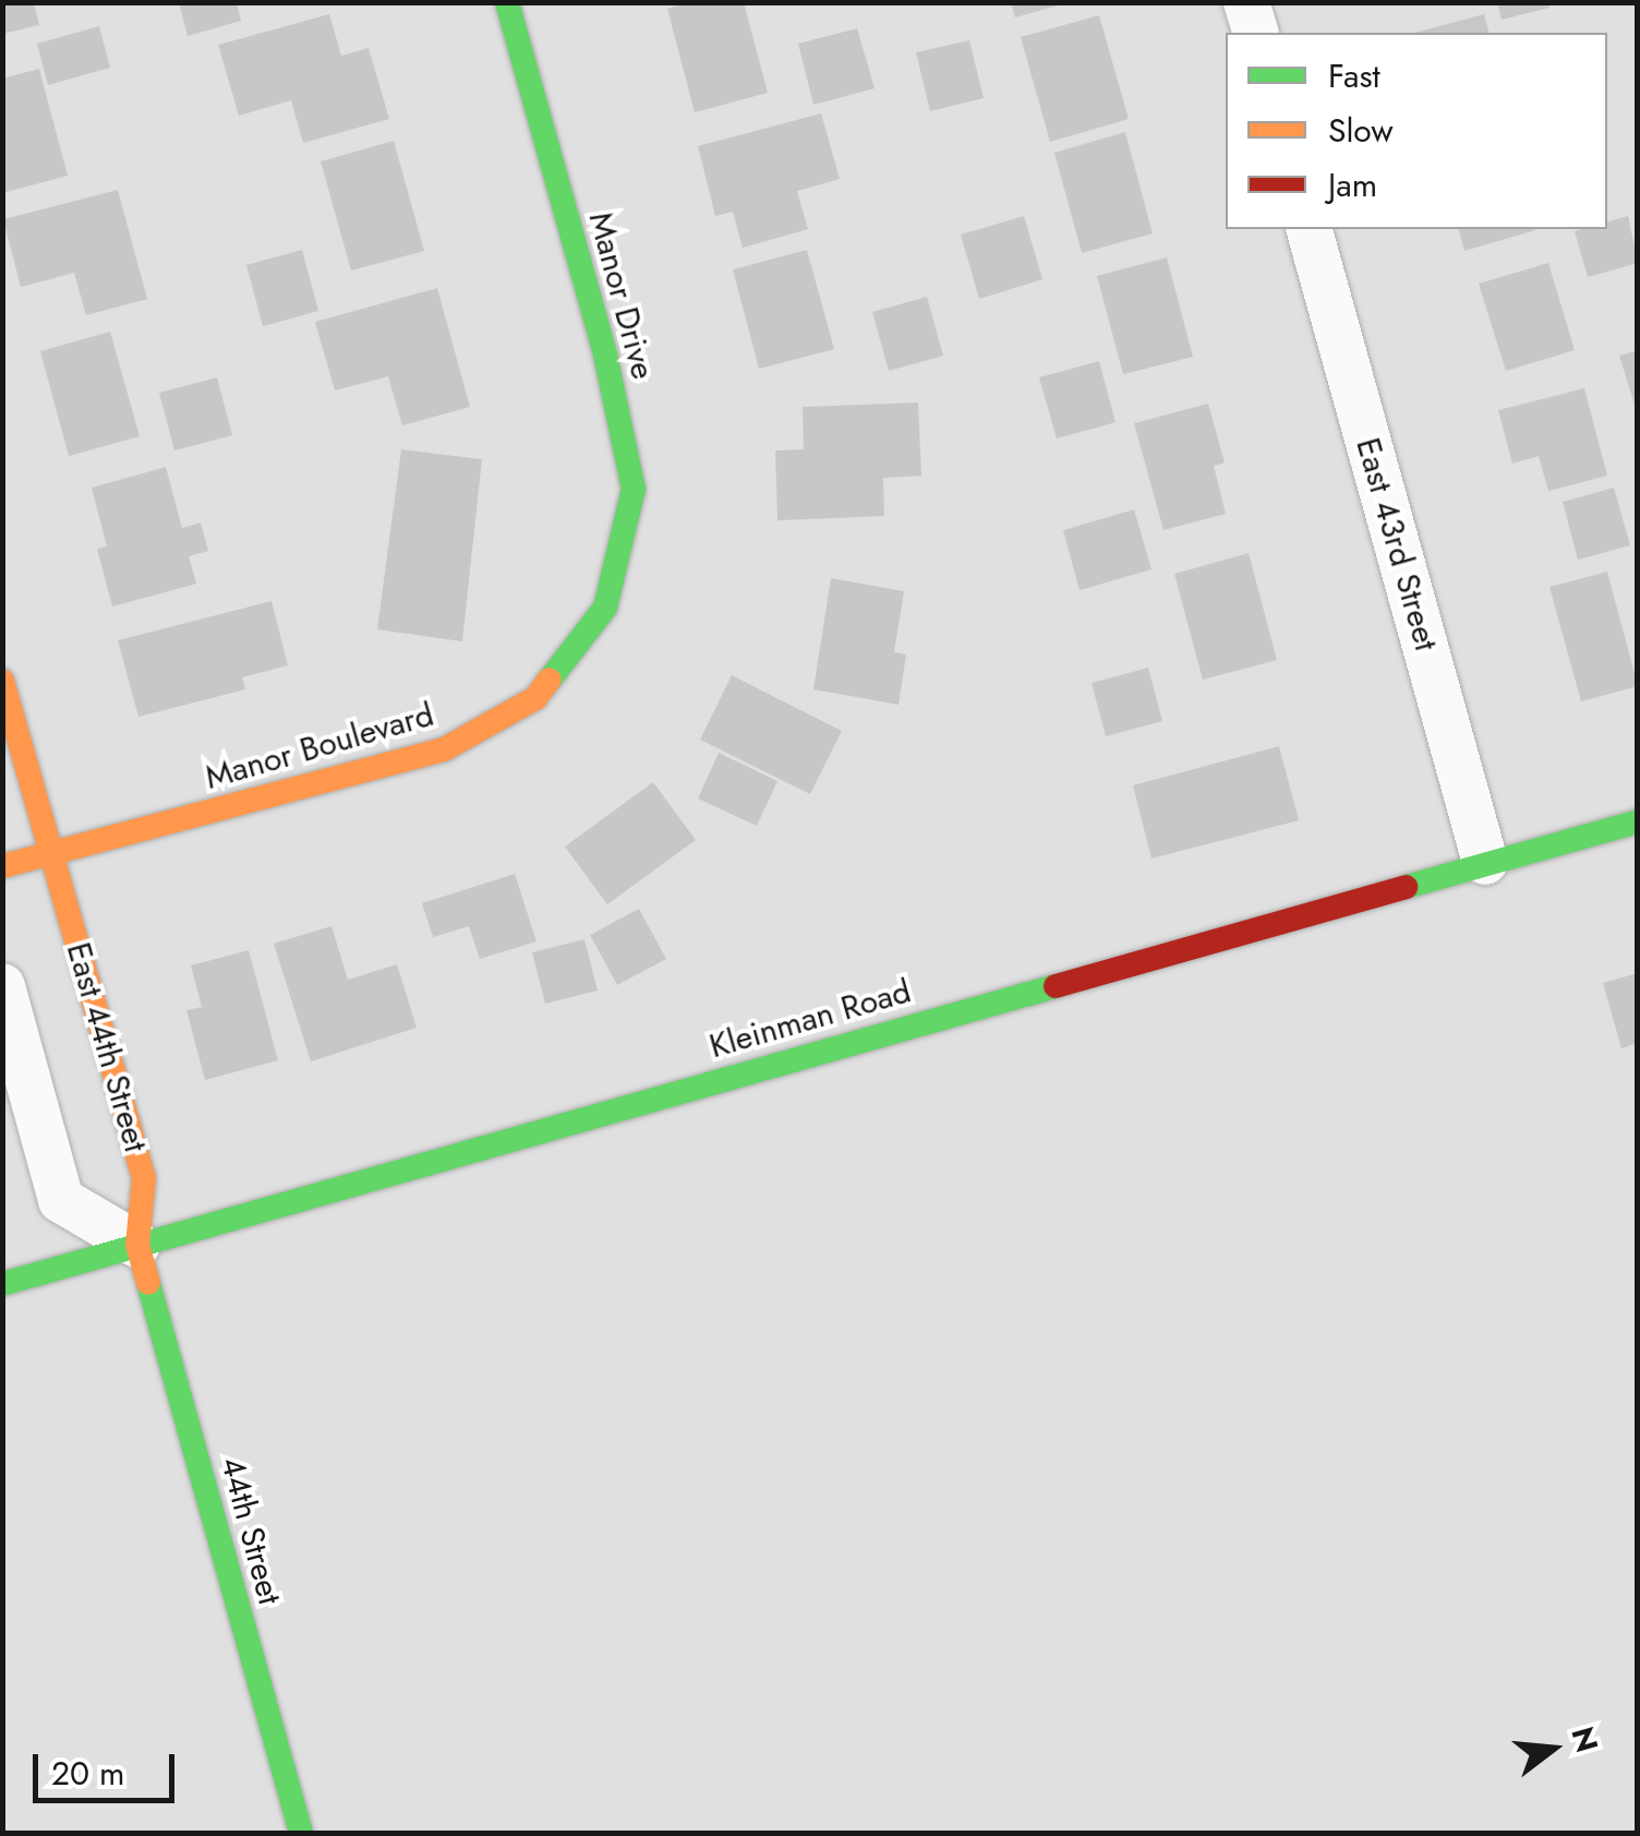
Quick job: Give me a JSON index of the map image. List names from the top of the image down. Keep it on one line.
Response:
{"streets":{"street":["Manor Drive","East 43rd Street","Manor Boulevard","Kleinman Road","East 44th Street","44th Street"]},"crossings":[["Manor Drive","Manor Boulevard"],["East 43rd Street","Kleinman Road"],["Manor Boulevard","East 44th Street"],["Kleinman Road","East 44th Street"],["Kleinman Road","44th Street"],["East 44th Street","44th Street"]],"legend":["Fast","Slow","Jam"],"scale_bar":"20 m","north":"right"}
